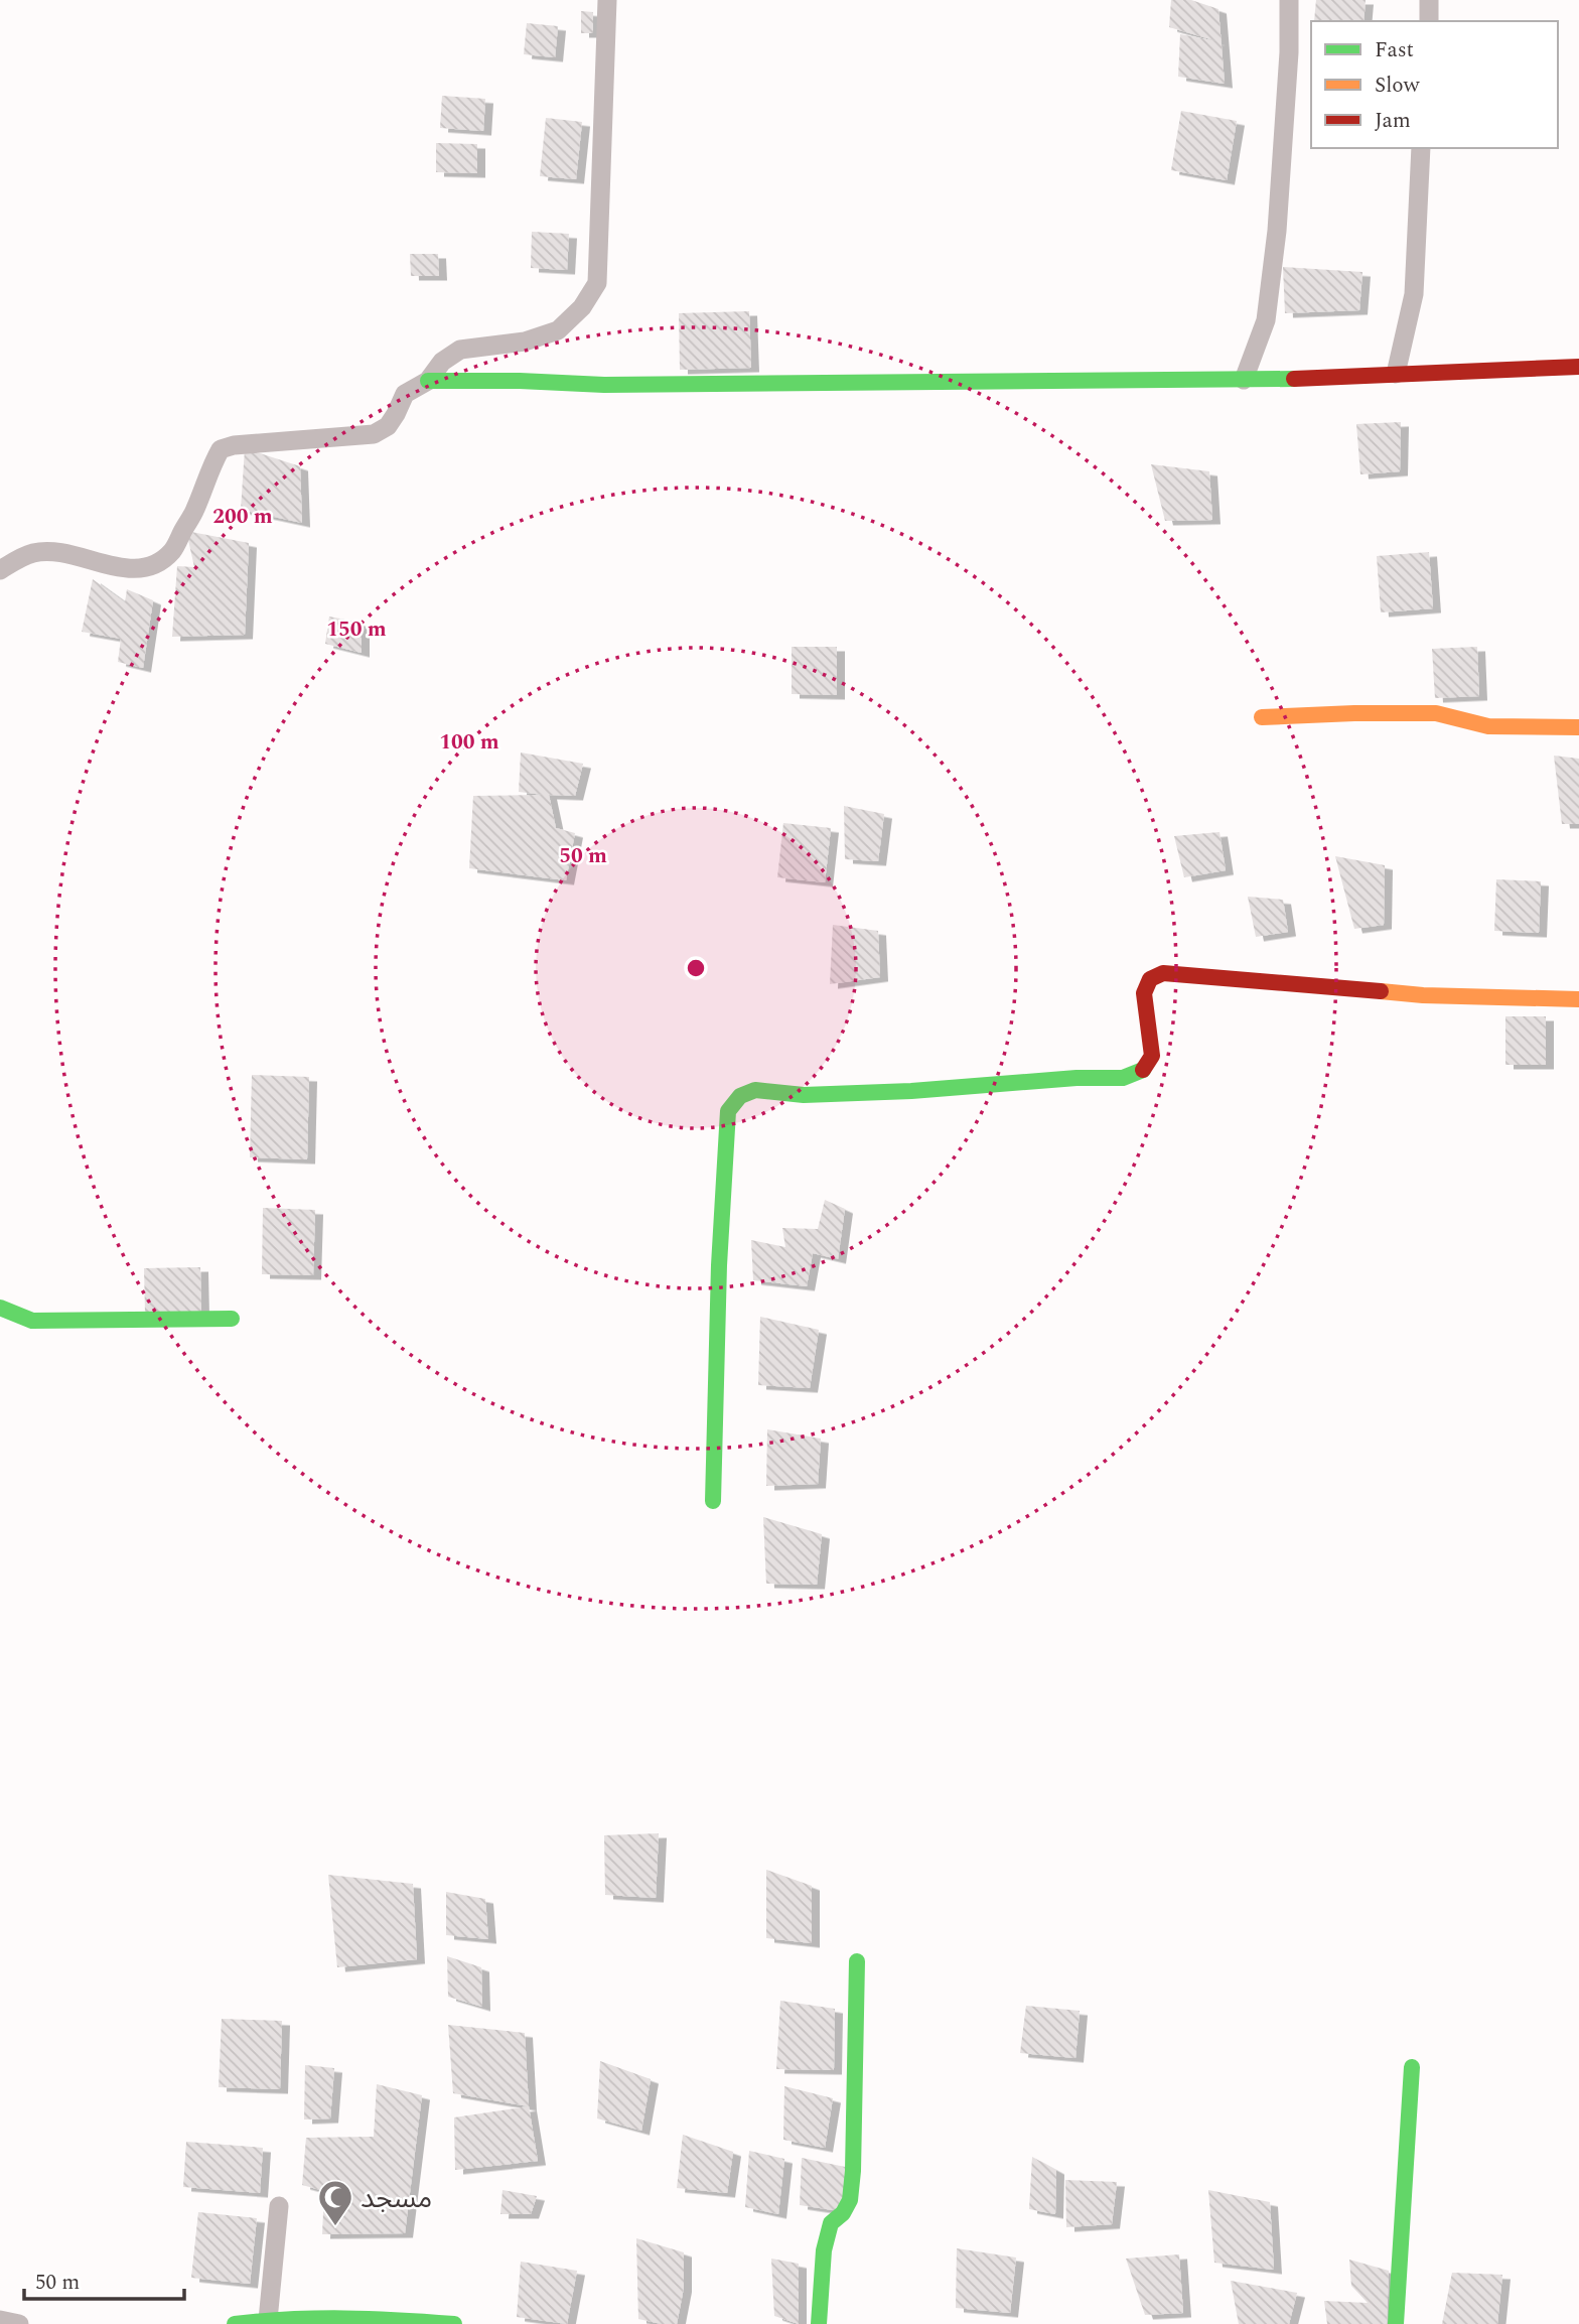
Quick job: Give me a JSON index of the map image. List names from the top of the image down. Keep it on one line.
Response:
{"places":{"mosque":["مسجد"]},"legend":["Fast","Slow","Jam"],"scale_bar":"50 m","rings":["200 m","150 m","100 m","50 m"]}
